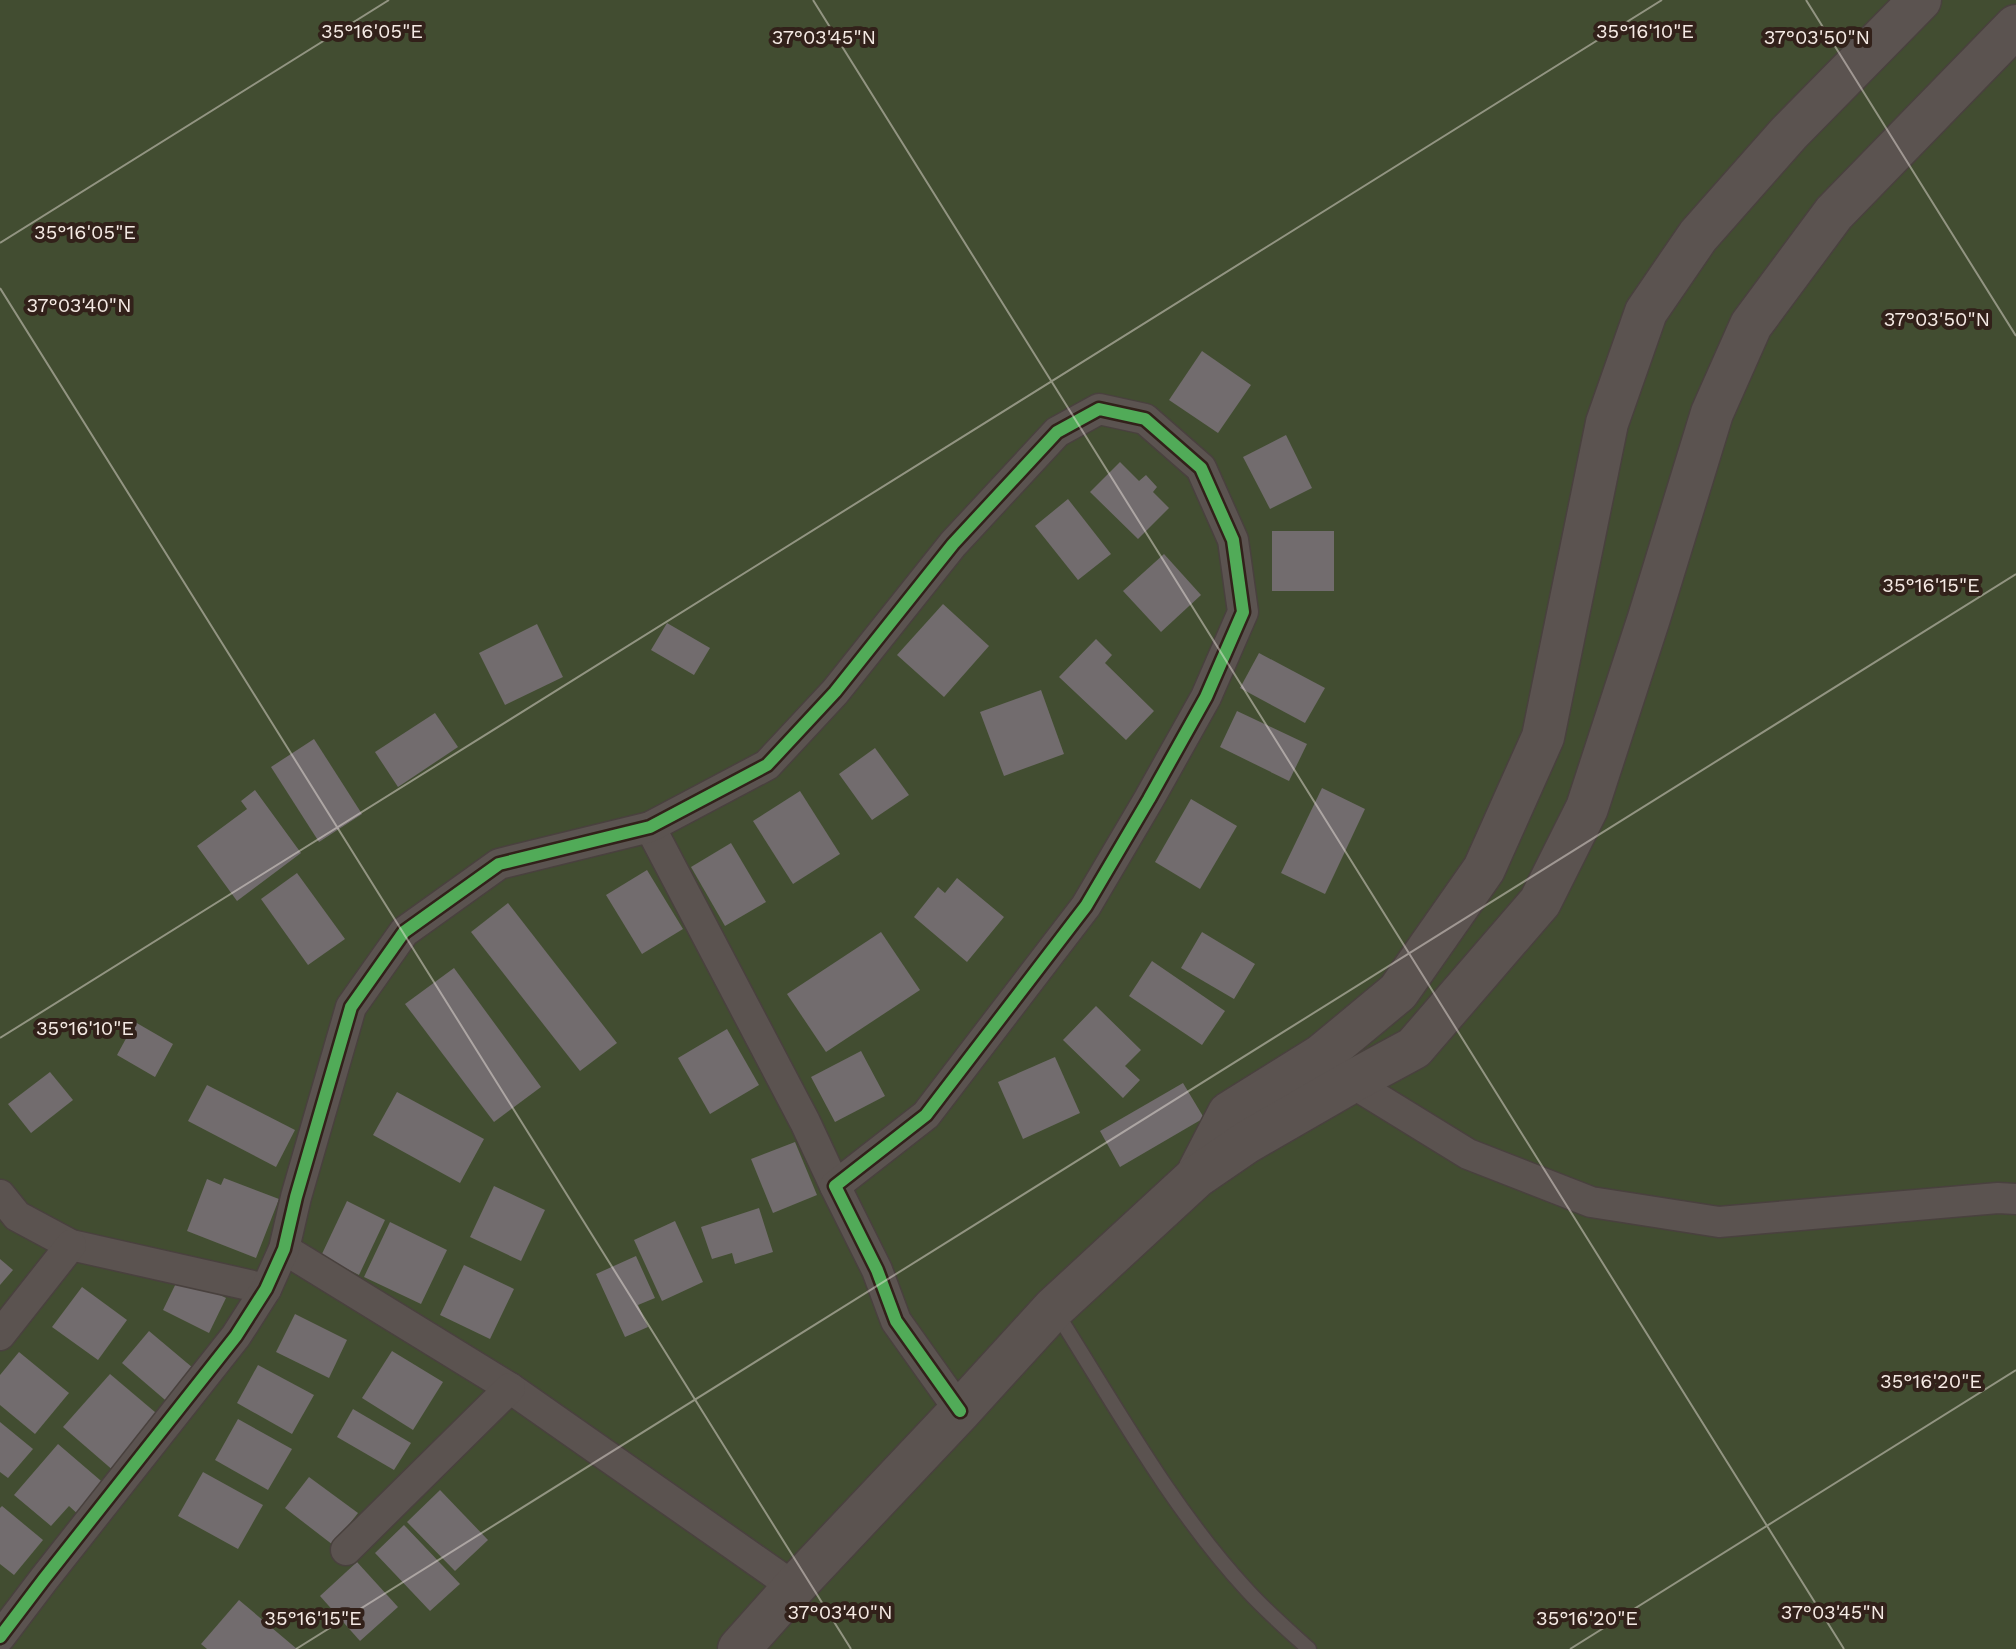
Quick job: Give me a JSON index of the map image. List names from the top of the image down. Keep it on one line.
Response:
{"coordinates":["35°16'05\"E","35°16'10\"E","37°03'45\"N","37°03'50\"N","37°03'40\"N","35°16'15\"E","35°16'20\"E"]}
